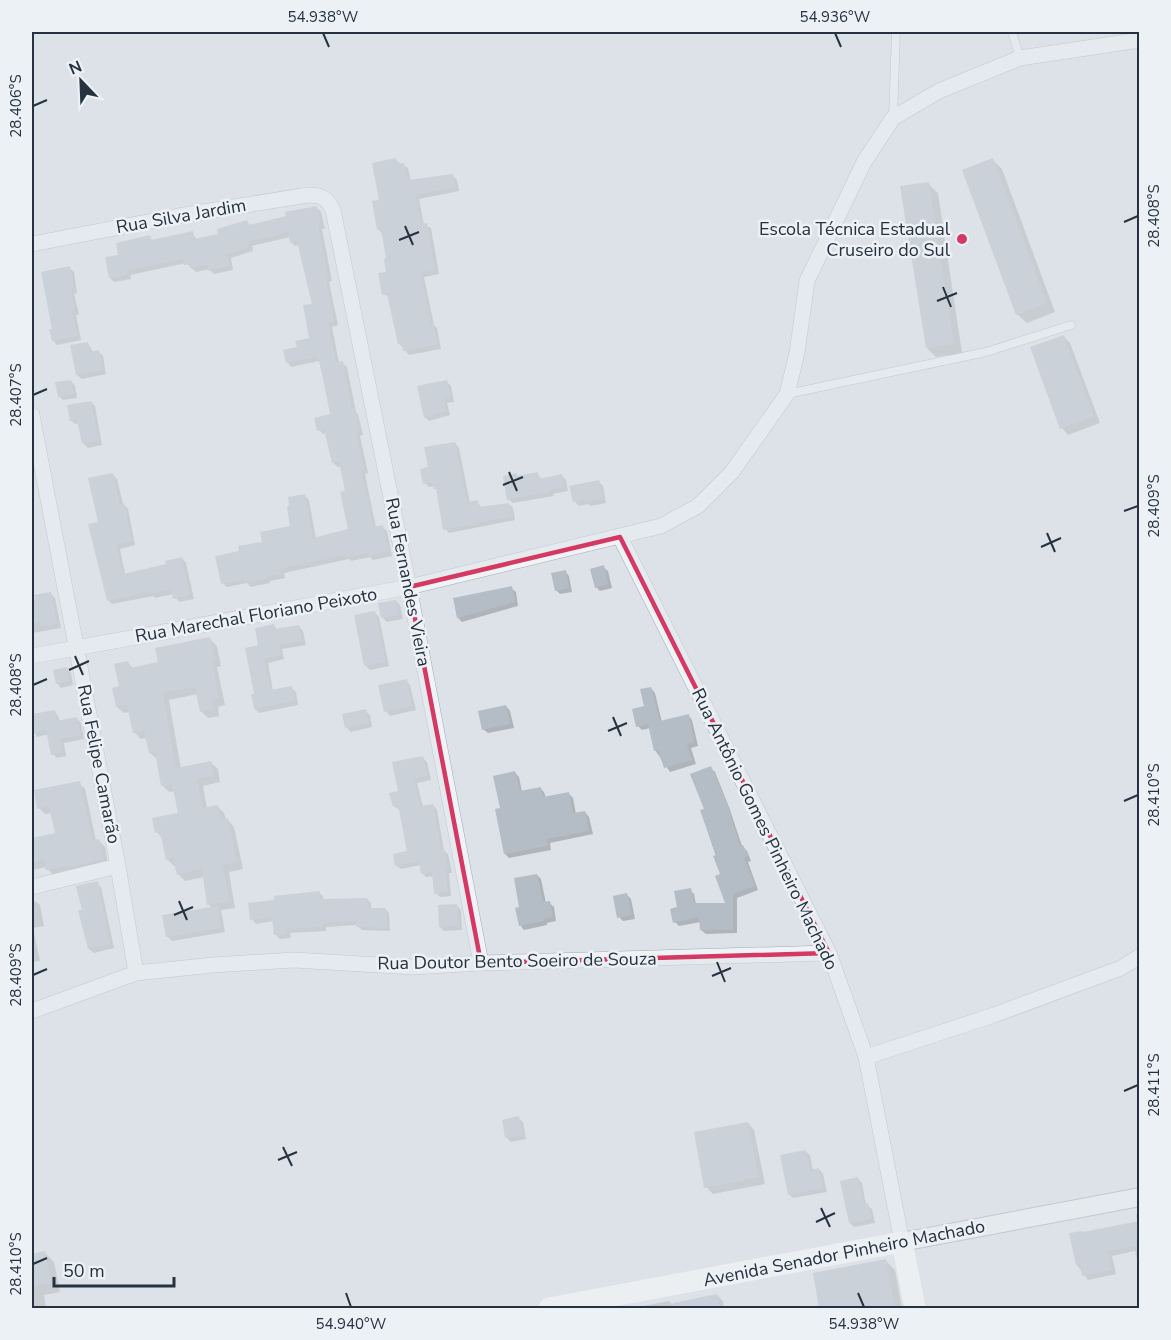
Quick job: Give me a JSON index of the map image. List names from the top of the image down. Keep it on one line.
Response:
{"streets":{"main road":["Rua Antônio Gomes Pinheiro Machado","Avenida Senador Pinheiro Machado"],"street":["Rua Silva Jardim","Rua Fernandes Vieira","Rua Marechal Floriano Peixoto","Rua Felipe Camarão","Rua Doutor Bento Soeiro de Souza"]},"crossings":[["Rua Silva Jardim","Rua Fernandes Vieira"],["Rua Fernandes Vieira","Rua Marechal Floriano Peixoto"],["Rua Fernandes Vieira","Rua Doutor Bento Soeiro de Souza"],["Rua Marechal Floriano Peixoto","Rua Felipe Camarão"],["Rua Marechal Floriano Peixoto","Rua Antônio Gomes Pinheiro Machado"],["Rua Felipe Camarão","Rua Doutor Bento Soeiro de Souza"],["Rua Antônio Gomes Pinheiro Machado","Rua Doutor Bento Soeiro de Souza"],["Rua Antônio Gomes Pinheiro Machado","Avenida Senador Pinheiro Machado"]],"places":["Escola Técnica Estadual Cruseiro do Sul"],"scale_bar":"50 m","north":"top left","coordinates":["54.938°W","54.936°W","28.406°S","28.408°S","28.407°S","28.409°S","28.410°S","28.411°S","54.940°W"]}
